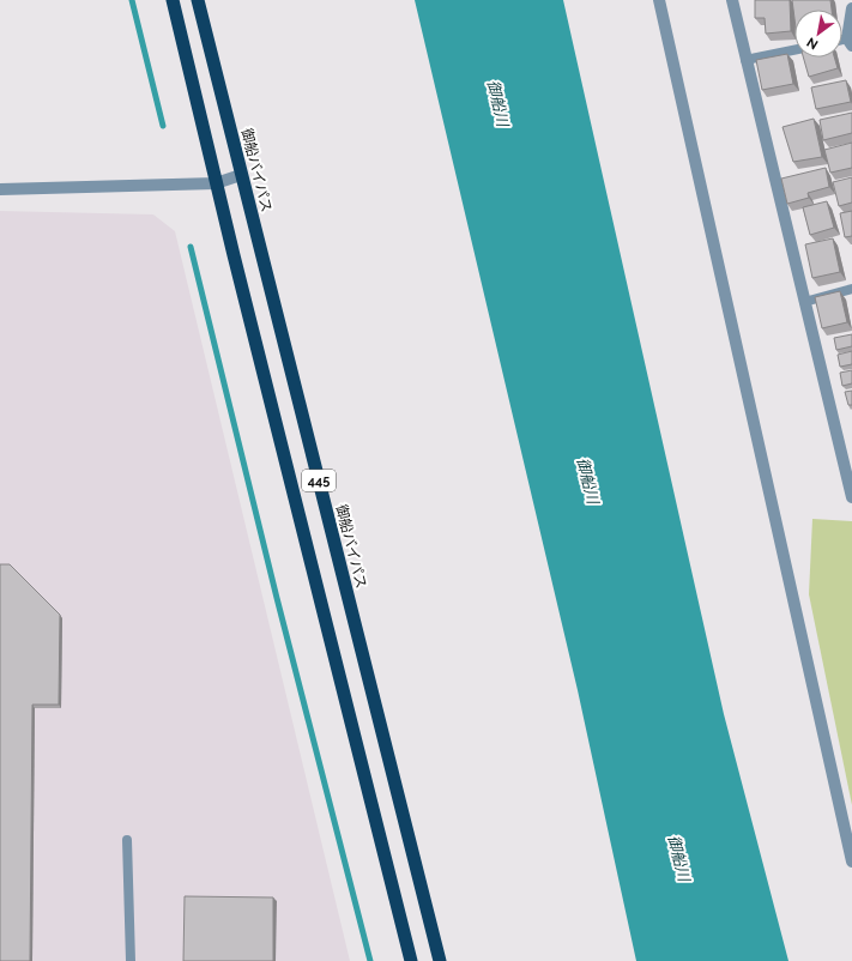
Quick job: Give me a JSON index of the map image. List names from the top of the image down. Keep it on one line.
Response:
{"streets":{"highway":["御船バイパス","445"]},"water":["御船川"],"north":"bottom left"}
